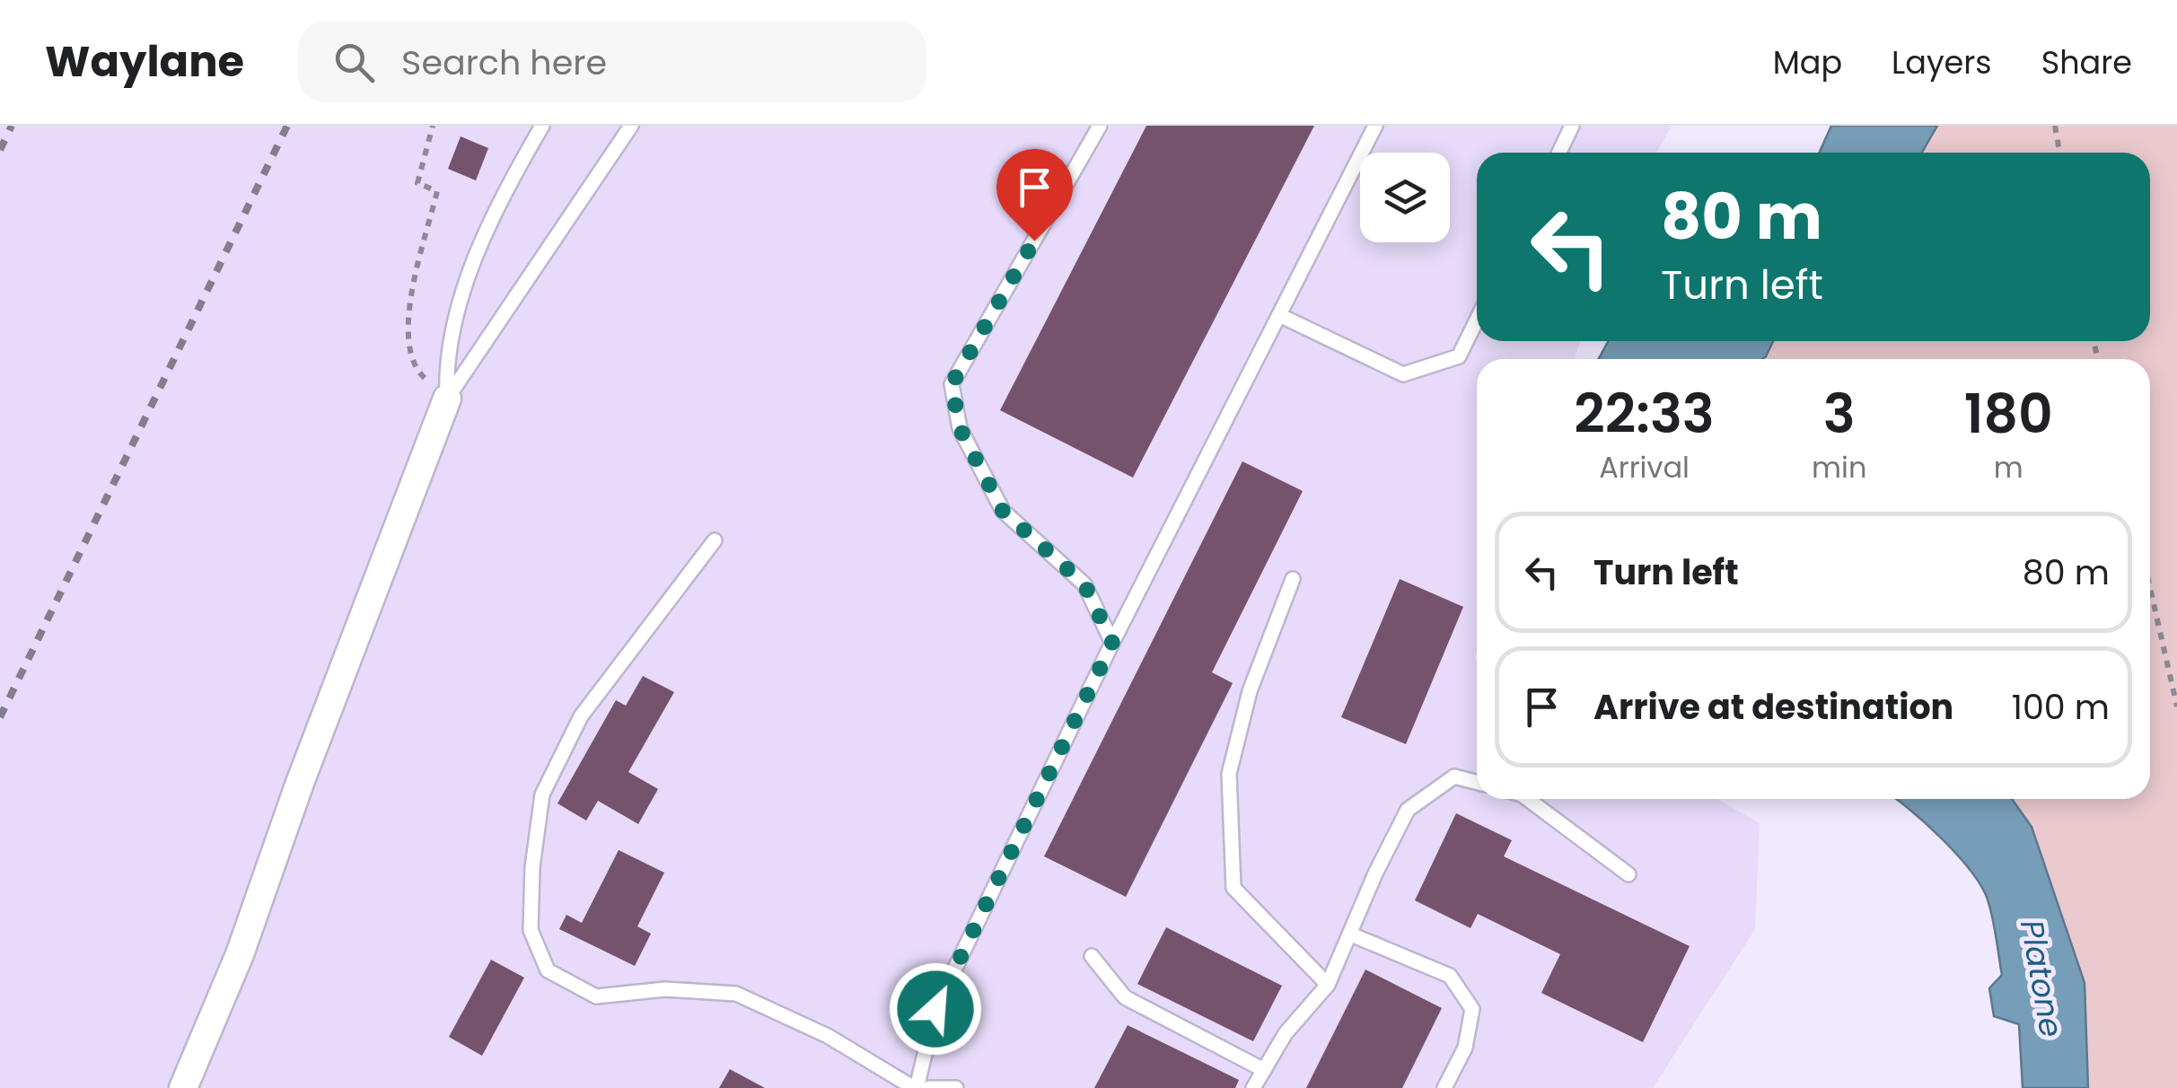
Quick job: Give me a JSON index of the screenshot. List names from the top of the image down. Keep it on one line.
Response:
{"water":["Platone"],"page":{"header":"Waylane","search":"Search here","nav":["Map","Layers","Share"],"turn":["80 m","Turn left"],"eta":["22:33","Arrival","3","min","180","m"],"list":[{"name":"Turn left","value":"80 m"},{"name":"Arrive at destination","value":"100 m"}]}}
